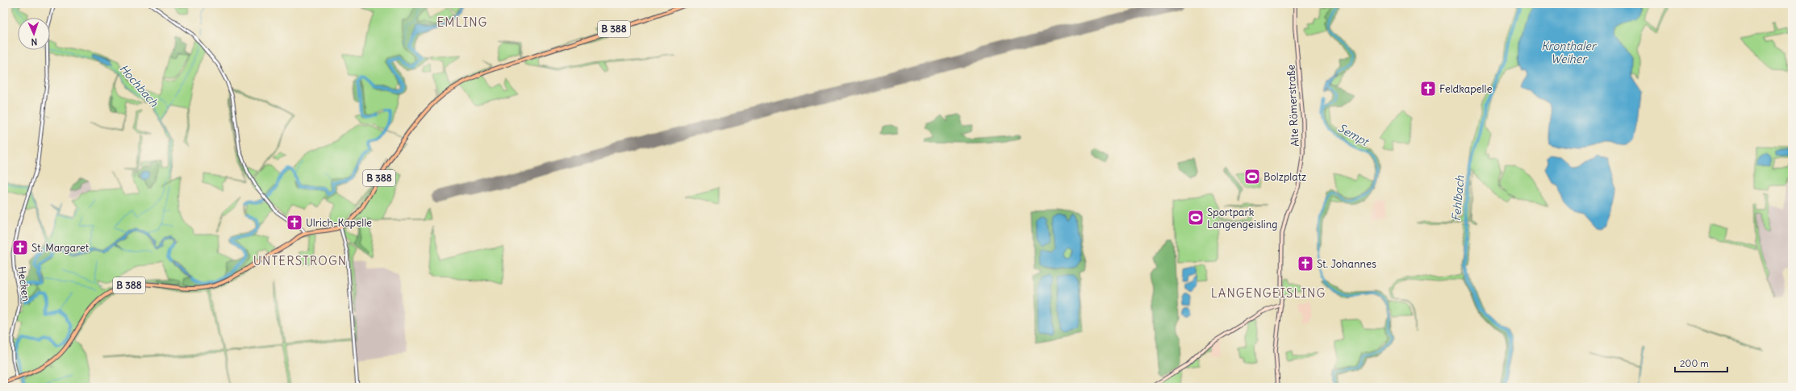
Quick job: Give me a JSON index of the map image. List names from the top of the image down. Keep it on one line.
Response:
{"streets":{"main road":["B 388","Alte Römerstraße"],"street":["Hecken"]},"crossings":[["B 388","Hecken"]],"districts":["EMLING","UNTERSTROGN","LANGENGEISLING"],"water":["Kronthaler Weiher","Hochbach","Sempt","Fehlbach"],"places":{"church":["Feldkapelle","Ulrich-Kapelle","St. Margaret","St. Johannes"],"sports":["Bolzplatz","Sportpark Langengeisling"]},"scale_bar":"200 m","north":"bottom"}
